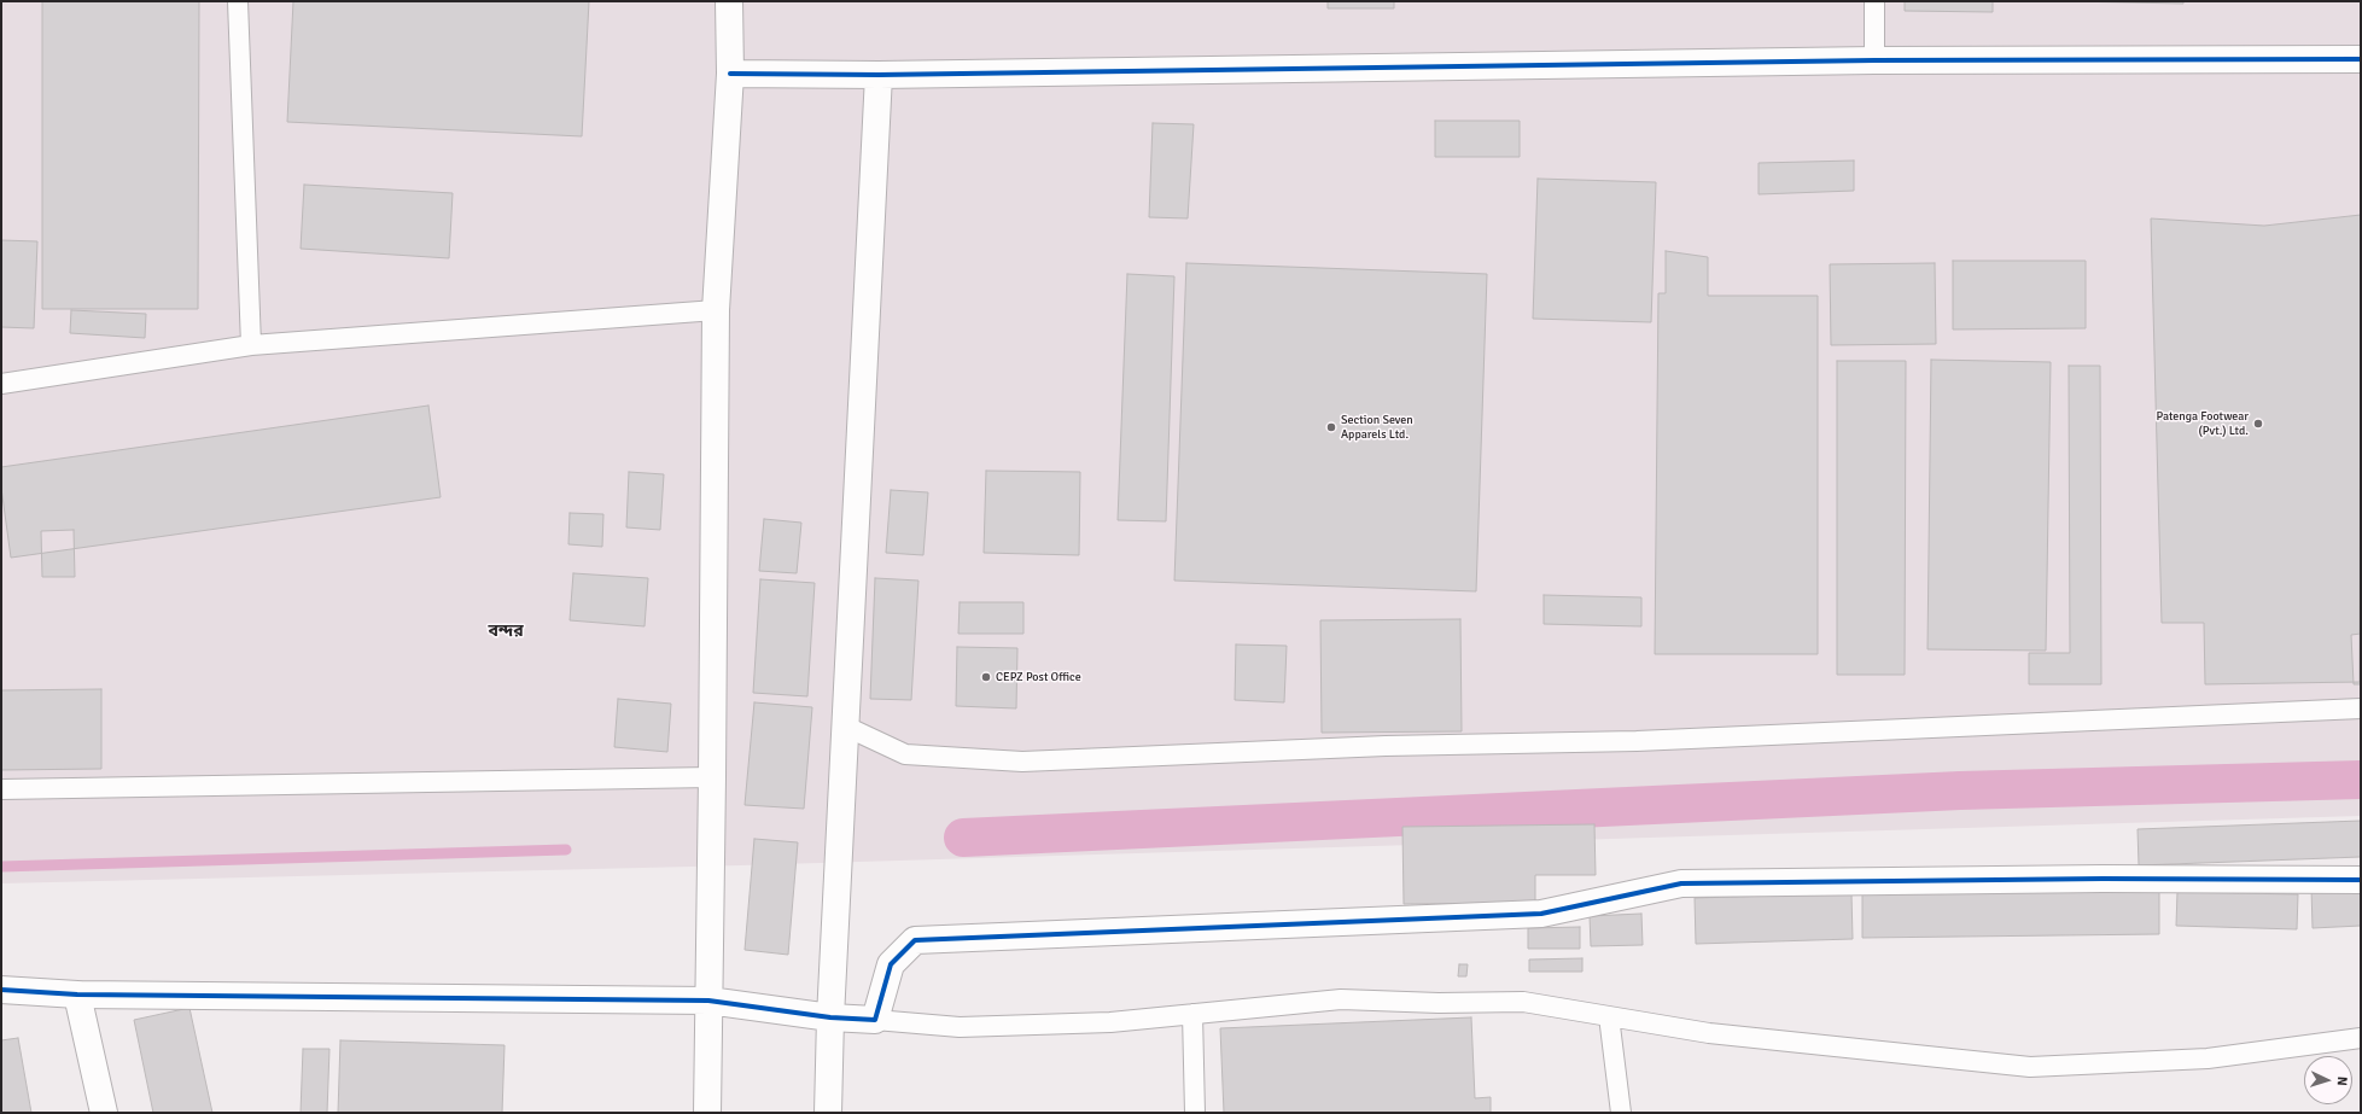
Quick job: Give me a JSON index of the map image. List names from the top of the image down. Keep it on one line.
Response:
{"districts":["বন্দর"],"places":["Patenga Footwear (Pvt.) Ltd.","Section Seven Apparels Ltd.","CEPZ Post Office"],"north":"right"}
